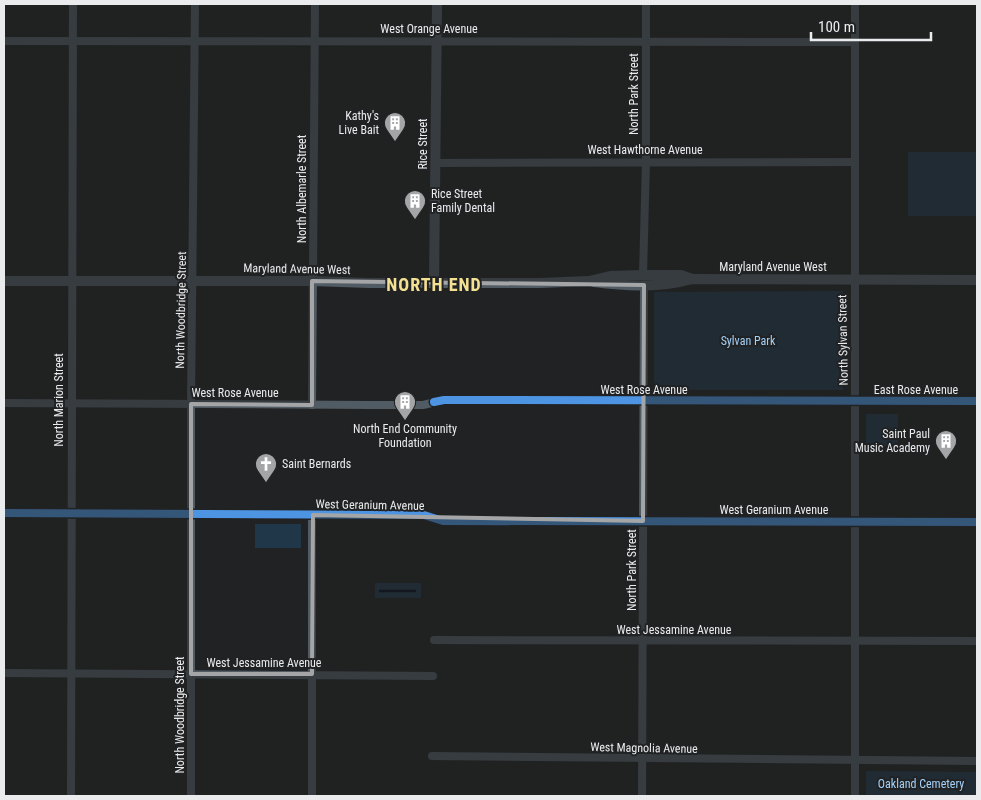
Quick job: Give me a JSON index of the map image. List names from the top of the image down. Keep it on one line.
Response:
{"streets":{"main road":["Rice Street","Maryland Avenue West"],"street":["West Orange Avenue","North Park Street","West Hawthorne Avenue","North Albemarle Street","North Woodbridge Street","North Sylvan Street","West Rose Avenue","East Rose Avenue","North Marion Street","West Geranium Avenue","West Jessamine Avenue","West Magnolia Avenue"]},"crossings":[["West Orange Avenue","North Park Street"],["West Orange Avenue","Rice Street"],["West Orange Avenue","North Albemarle Street"],["West Orange Avenue","North Woodbridge Street"],["West Orange Avenue","North Sylvan Street"],["West Orange Avenue","North Marion Street"],["North Park Street","West Hawthorne Avenue"],["North Park Street","Maryland Avenue West"],["North Park Street","West Rose Avenue"],["North Park Street","West Geranium Avenue"],["North Park Street","West Jessamine Avenue"],["North Park Street","West Magnolia Avenue"],["Rice Street","West Hawthorne Avenue"],["Rice Street","Maryland Avenue West"],["West Hawthorne Avenue","North Sylvan Street"],["North Albemarle Street","Maryland Avenue West"],["North Albemarle Street","West Rose Avenue"],["Maryland Avenue West","North Woodbridge Street"],["Maryland Avenue West","North Sylvan Street"],["Maryland Avenue West","North Marion Street"],["North Woodbridge Street","West Rose Avenue"],["North Woodbridge Street","West Geranium Avenue"],["North Woodbridge Street","West Jessamine Avenue"],["North Sylvan Street","West Rose Avenue"],["North Sylvan Street","East Rose Avenue"],["North Sylvan Street","West Geranium Avenue"],["North Sylvan Street","West Jessamine Avenue"],["North Sylvan Street","West Magnolia Avenue"],["West Rose Avenue","East Rose Avenue"],["West Rose Avenue","North Marion Street"],["North Marion Street","West Geranium Avenue"],["North Marion Street","West Jessamine Avenue"]],"districts":["NORTH END"],"parks":["Sylvan Park","Oakland Cemetery"],"places":{"building":["Kathy's Live Bait","Rice Street Family Dental","North End Community Foundation","Saint Paul Music Academy"],"church":["Saint Bernards"]},"scale_bar":"100 m"}
